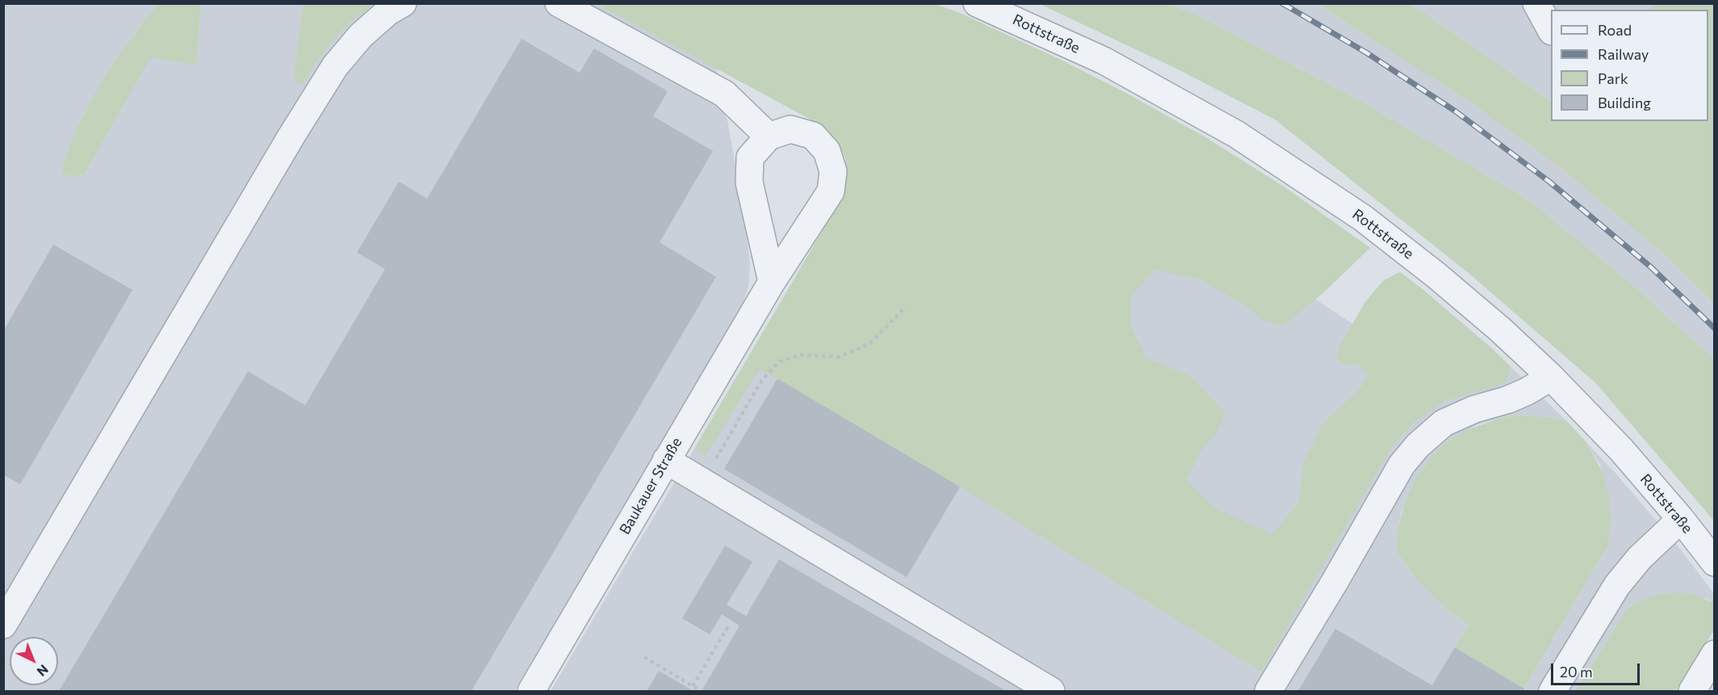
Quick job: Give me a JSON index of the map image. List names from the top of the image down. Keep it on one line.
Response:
{"streets":{"street":["Rottstraße","Baukauer Straße"]},"legend":["Road","Railway","Park","Building"],"scale_bar":"20 m","north":"bottom right"}
